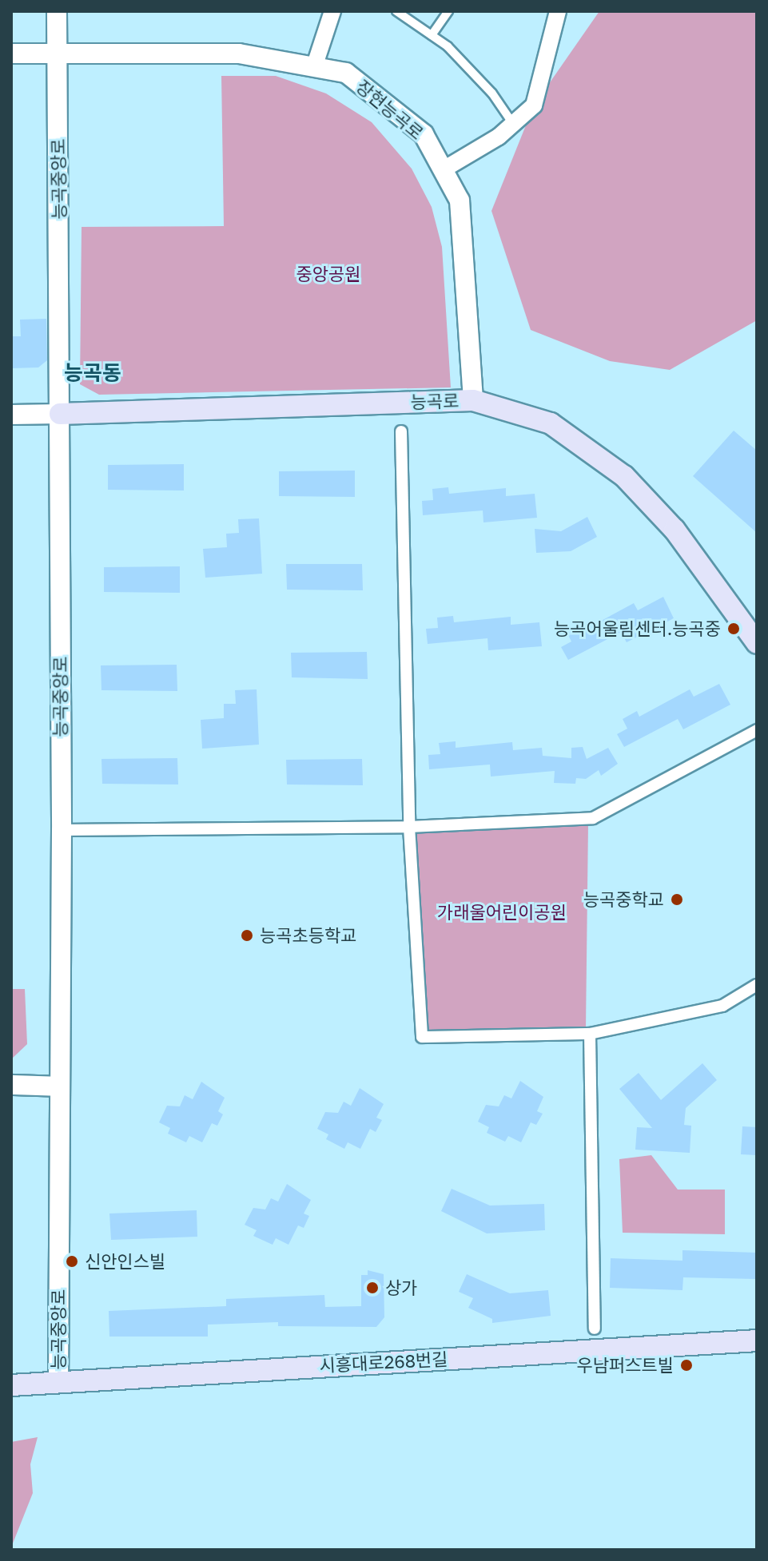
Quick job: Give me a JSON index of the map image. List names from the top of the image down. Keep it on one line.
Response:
{"streets":{"main road":["능곡로","시흥대로268번길"],"street":["장현능곡로","능곡중앙로"]},"crossings":[["장현능곡로","능곡중앙로"],["장현능곡로","능곡로"],["능곡중앙로","능곡로"],["능곡중앙로","시흥대로268번길"]],"districts":["능곡동"],"parks":["중앙공원","가래울어린이공원"],"places":["능곡어울림센터.능곡중","능곡중학교","능곡초등학교","신안인스빌","상가","우남퍼스트빌"]}
